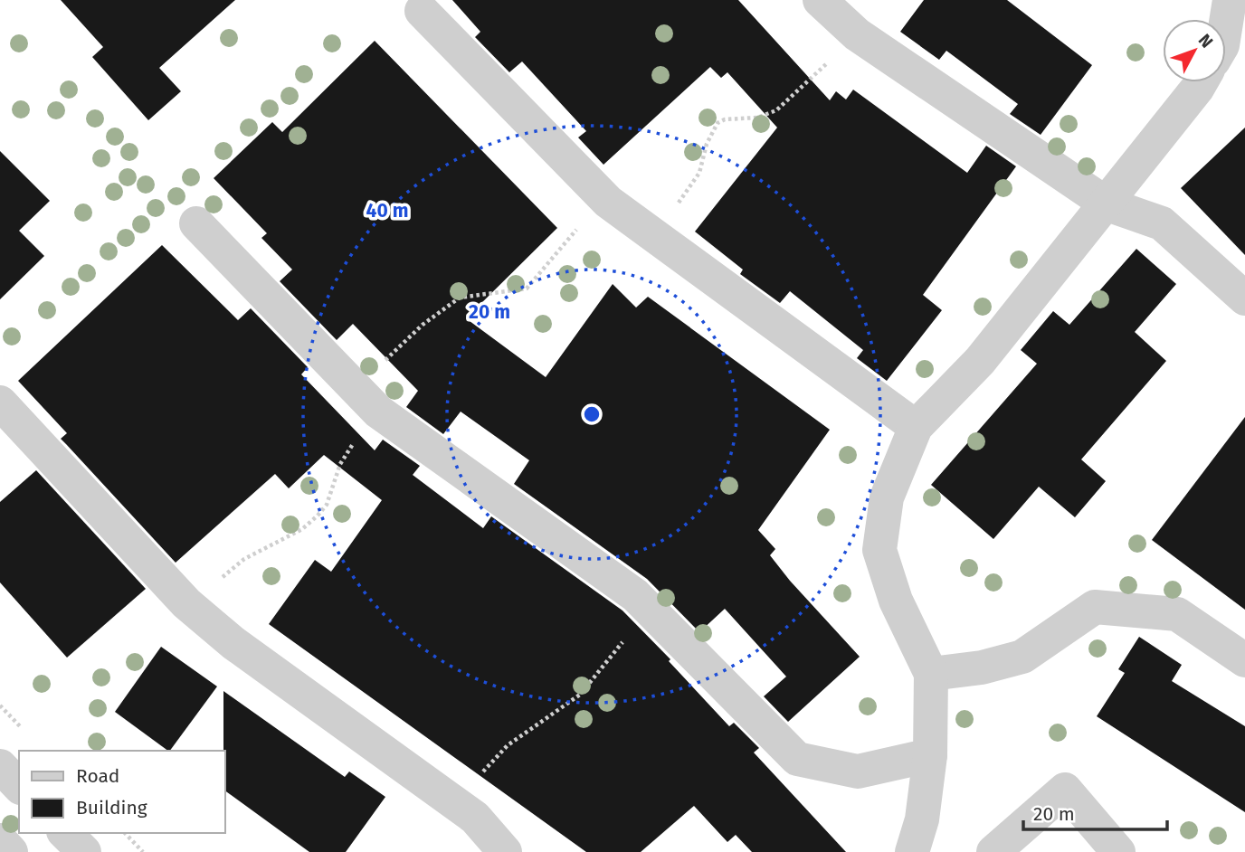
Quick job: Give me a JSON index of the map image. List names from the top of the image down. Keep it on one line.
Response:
{"legend":["Road","Building"],"scale_bar":"20 m","north":"top right","rings":["40 m","20 m"]}
